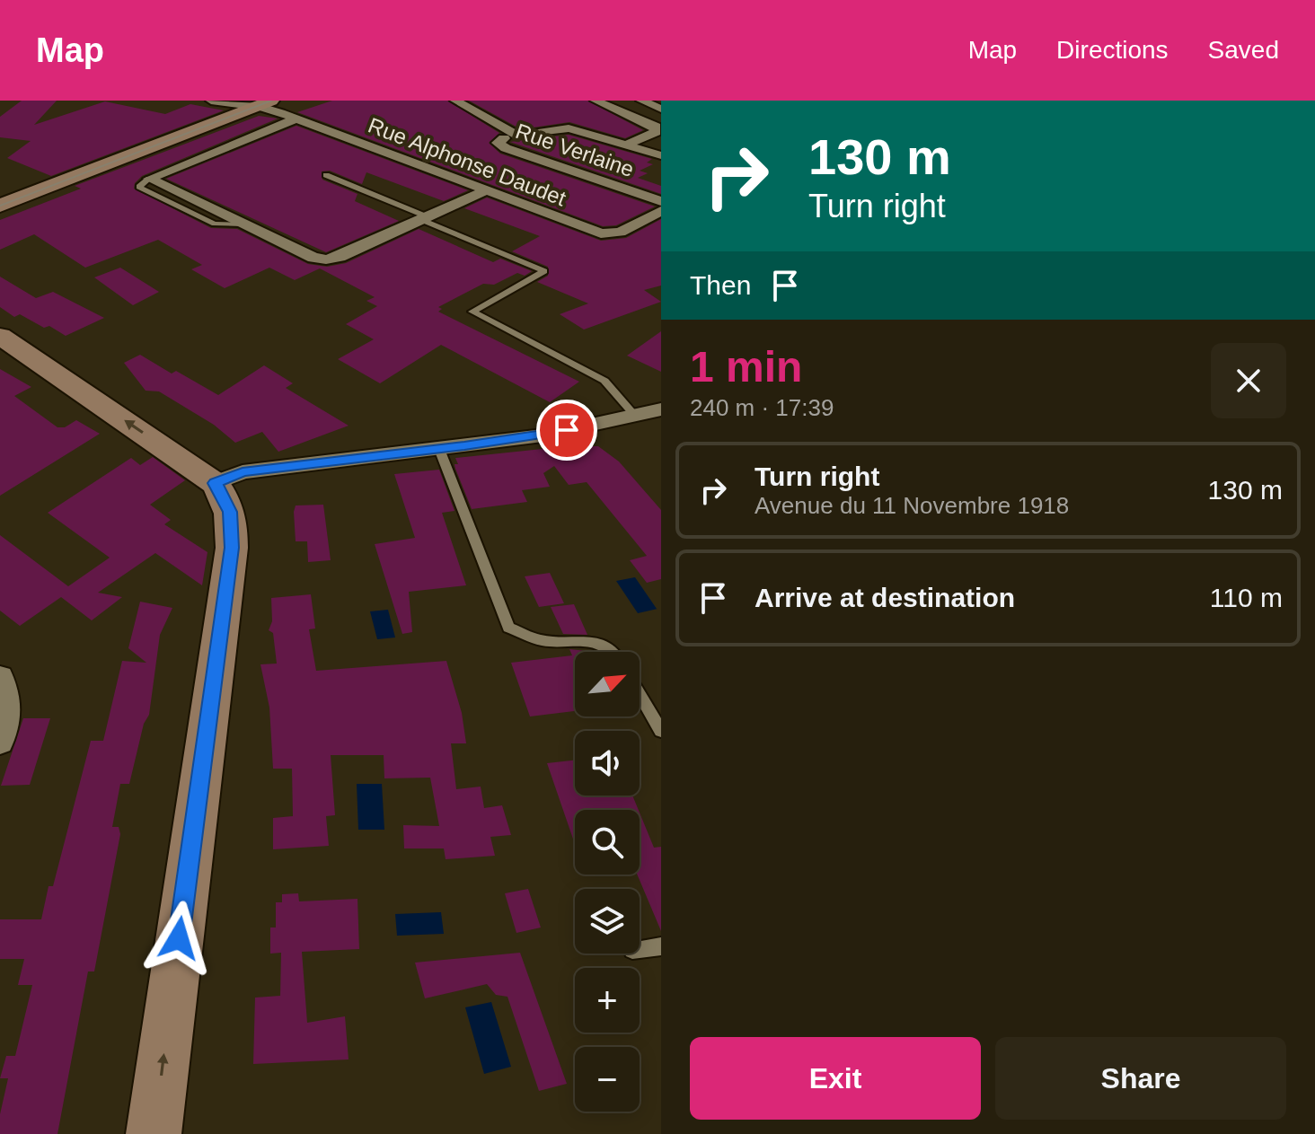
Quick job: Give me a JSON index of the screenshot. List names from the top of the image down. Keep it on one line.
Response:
{"streets":{"street":["Rue Verlaine","Rue Alphonse Daudet"]},"north":"top right","page":{"header":"Map","nav":["Map","Directions","Saved"],"turn":["130 m","Turn right"],"then":"Then","heading":["1 min","240 m · 17:39"],"list":[{"name":"Turn right","note":"Avenue du 11 Novembre 1918","value":"130 m"},{"name":"Arrive at destination","value":"110 m"}],"map_buttons":["+","−"],"buttons":["Exit","Share"]}}
